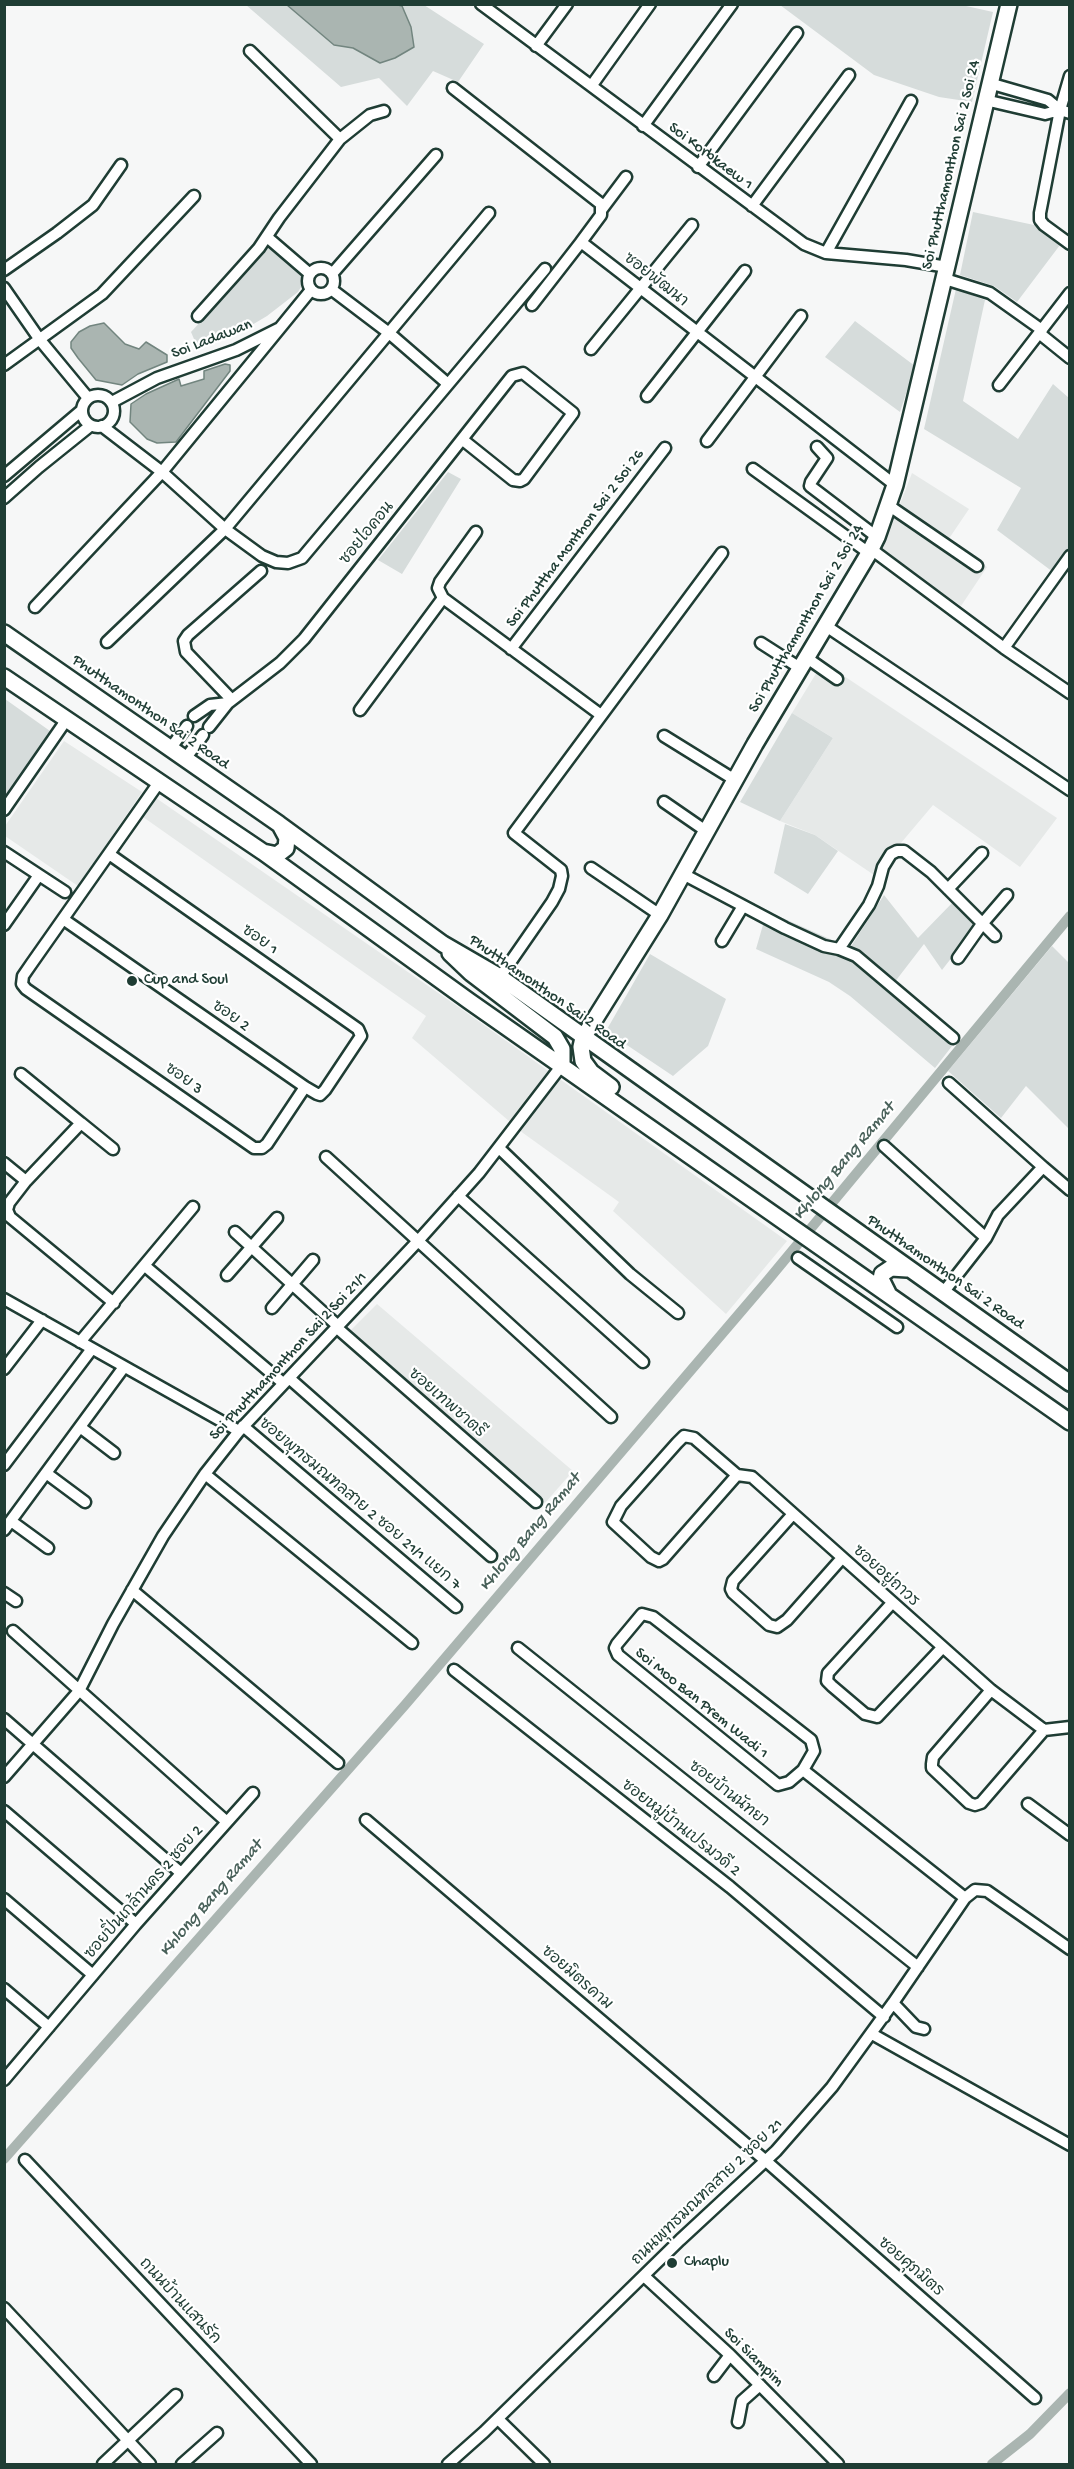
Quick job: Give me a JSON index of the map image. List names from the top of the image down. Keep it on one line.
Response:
{"streets":{"main road":["Soi Phutthamonthon Sai 2 Soi 24","Phutthamonthon Sai 2 Road"],"street":["Soi Korbkaew 1","ซอยพัฒนา","Soi Ladawan","ซอยไอคอน","Soi Phuttha Monthon Sai 2 Soi 26","ซอย 1","ซอย 2","ซอย 3","Soi Phutthamonthon Sai 2 Soi 21/1","ซอยเทพชาตรี","ซอยพุทธมณฑลสาย 2 ซอย 21/1 แยก 7","ซอยอยู่ถาวร","Soi Moo Ban Prem Wadi 1","ซอยบ้านนัทยา","ซอยหมู่บ้านเปรมวดี 2","ซอยปิ่นเกล้านคร 2 ซอย 2","ซอยมิตรคาม","ถนนพุทธมณฑลสาย 2 ซอย 21","ซอยศุภมิตร","ถนนบ้านแสนรัก","Soi Siampim"]},"crossings":[["Soi Korbkaew 1","Soi Phutthamonthon Sai 2 Soi 24"],["Soi Phutthamonthon Sai 2 Soi 24","ซอยพัฒนา"],["Soi Phutthamonthon Sai 2 Soi 24","Phutthamonthon Sai 2 Road"],["ซอยไอคอน","Phutthamonthon Sai 2 Road"],["ซอย 1","ซอย 2"],["ซอย 1","ซอย 3"],["ซอย 2","ซอย 3"],["Soi Phutthamonthon Sai 2 Soi 21/1","ซอยเทพชาตรี"],["Soi Phutthamonthon Sai 2 Soi 21/1","ซอยพุทธมณฑลสาย 2 ซอย 21/1 แยก 7"],["Soi Phutthamonthon Sai 2 Soi 21/1","ซอยปิ่นเกล้านคร 2 ซอย 2"],["ซอยบ้านนัทยา","ถนนพุทธมณฑลสาย 2 ซอย 21"],["ซอยหมู่บ้านเปรมวดี 2","ถนนพุทธมณฑลสาย 2 ซอย 21"],["ซอยมิตรคาม","ถนนพุทธมณฑลสาย 2 ซอย 21"],["ซอยมิตรคาม","ซอยศุภมิตร"],["ถนนพุทธมณฑลสาย 2 ซอย 21","ซอยศุภมิตร"],["ถนนพุทธมณฑลสาย 2 ซอย 21","Soi Siampim"]],"water":["Khlong Bang Ramat"],"places":["Cup and Soul","Chaplu"]}
